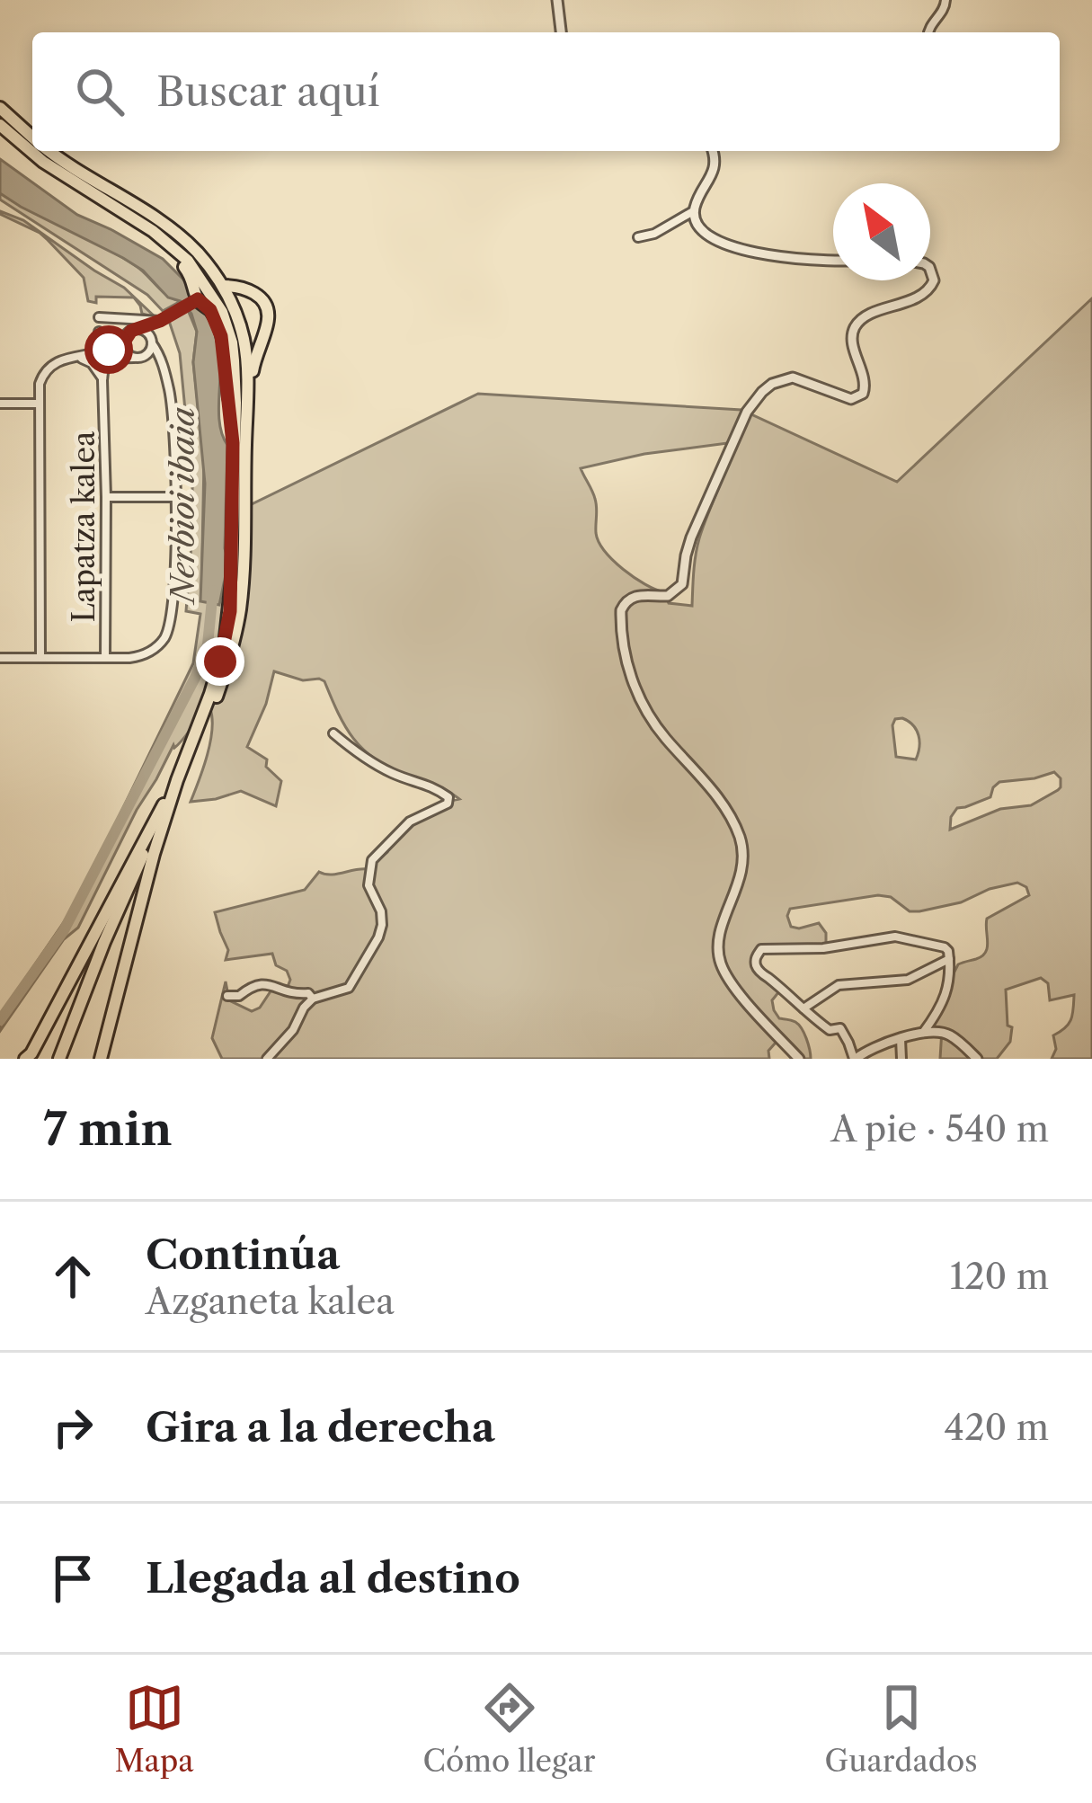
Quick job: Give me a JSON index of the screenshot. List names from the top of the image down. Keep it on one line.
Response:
{"streets":{"street":["Lapatza kalea"]},"water":["Nerbioi ibaia"],"north":"top left","page":{"search":"Buscar aquí","heading":["7 min","A pie · 540 m"],"list":[["Continúa","Azganeta kalea","120 m"],["Gira a la derecha","420 m"],"Llegada al destino"],"nav":["Mapa","Cómo llegar","Guardados"]}}
